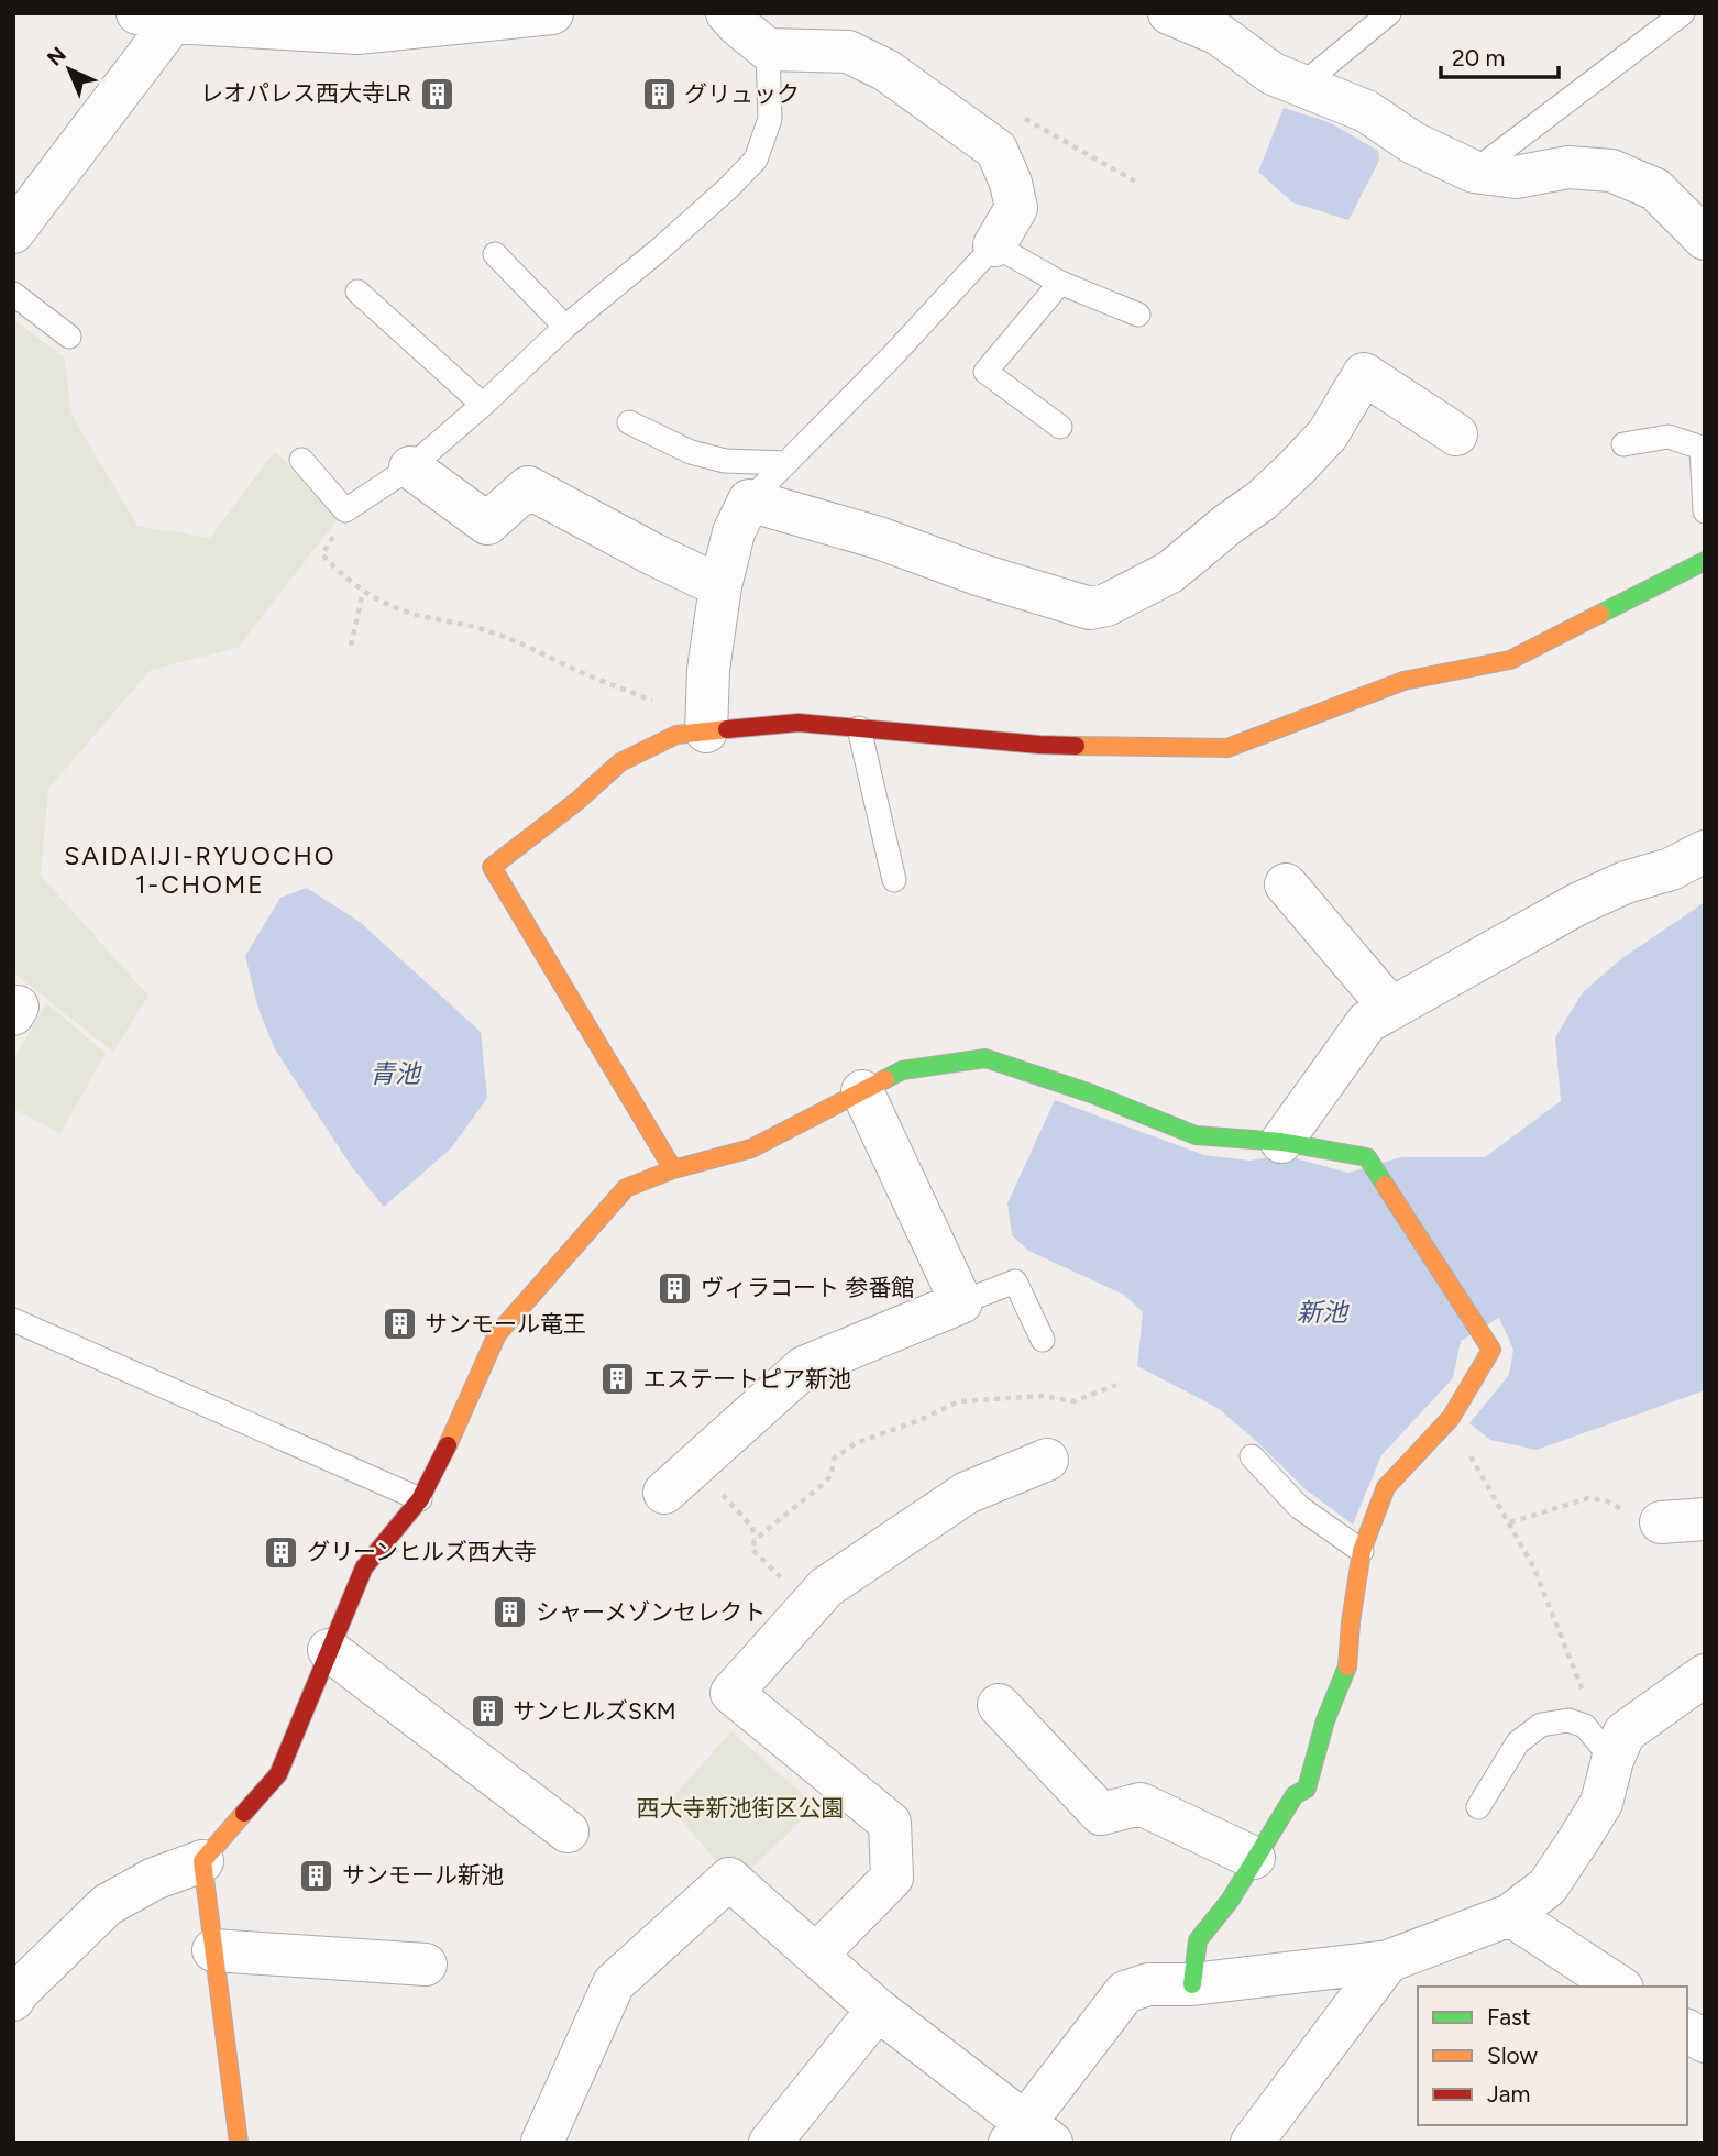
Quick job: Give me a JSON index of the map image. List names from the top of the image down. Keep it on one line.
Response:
{"districts":["SAIDAIJI-RYUOCHO 1-CHOME"],"water":["青池","新池"],"parks":["西大寺新池街区公園"],"places":{"building":["レオパレス西大寺LR","グリュック","ヴィラコート 参番館","サンモール竜王","エステートピア新池","グリーンヒルズ西大寺","シャーメゾンセレクト","サンヒルズSKM","サンモール新池"]},"legend":["Fast","Slow","Jam"],"scale_bar":"20 m","north":"top left"}
